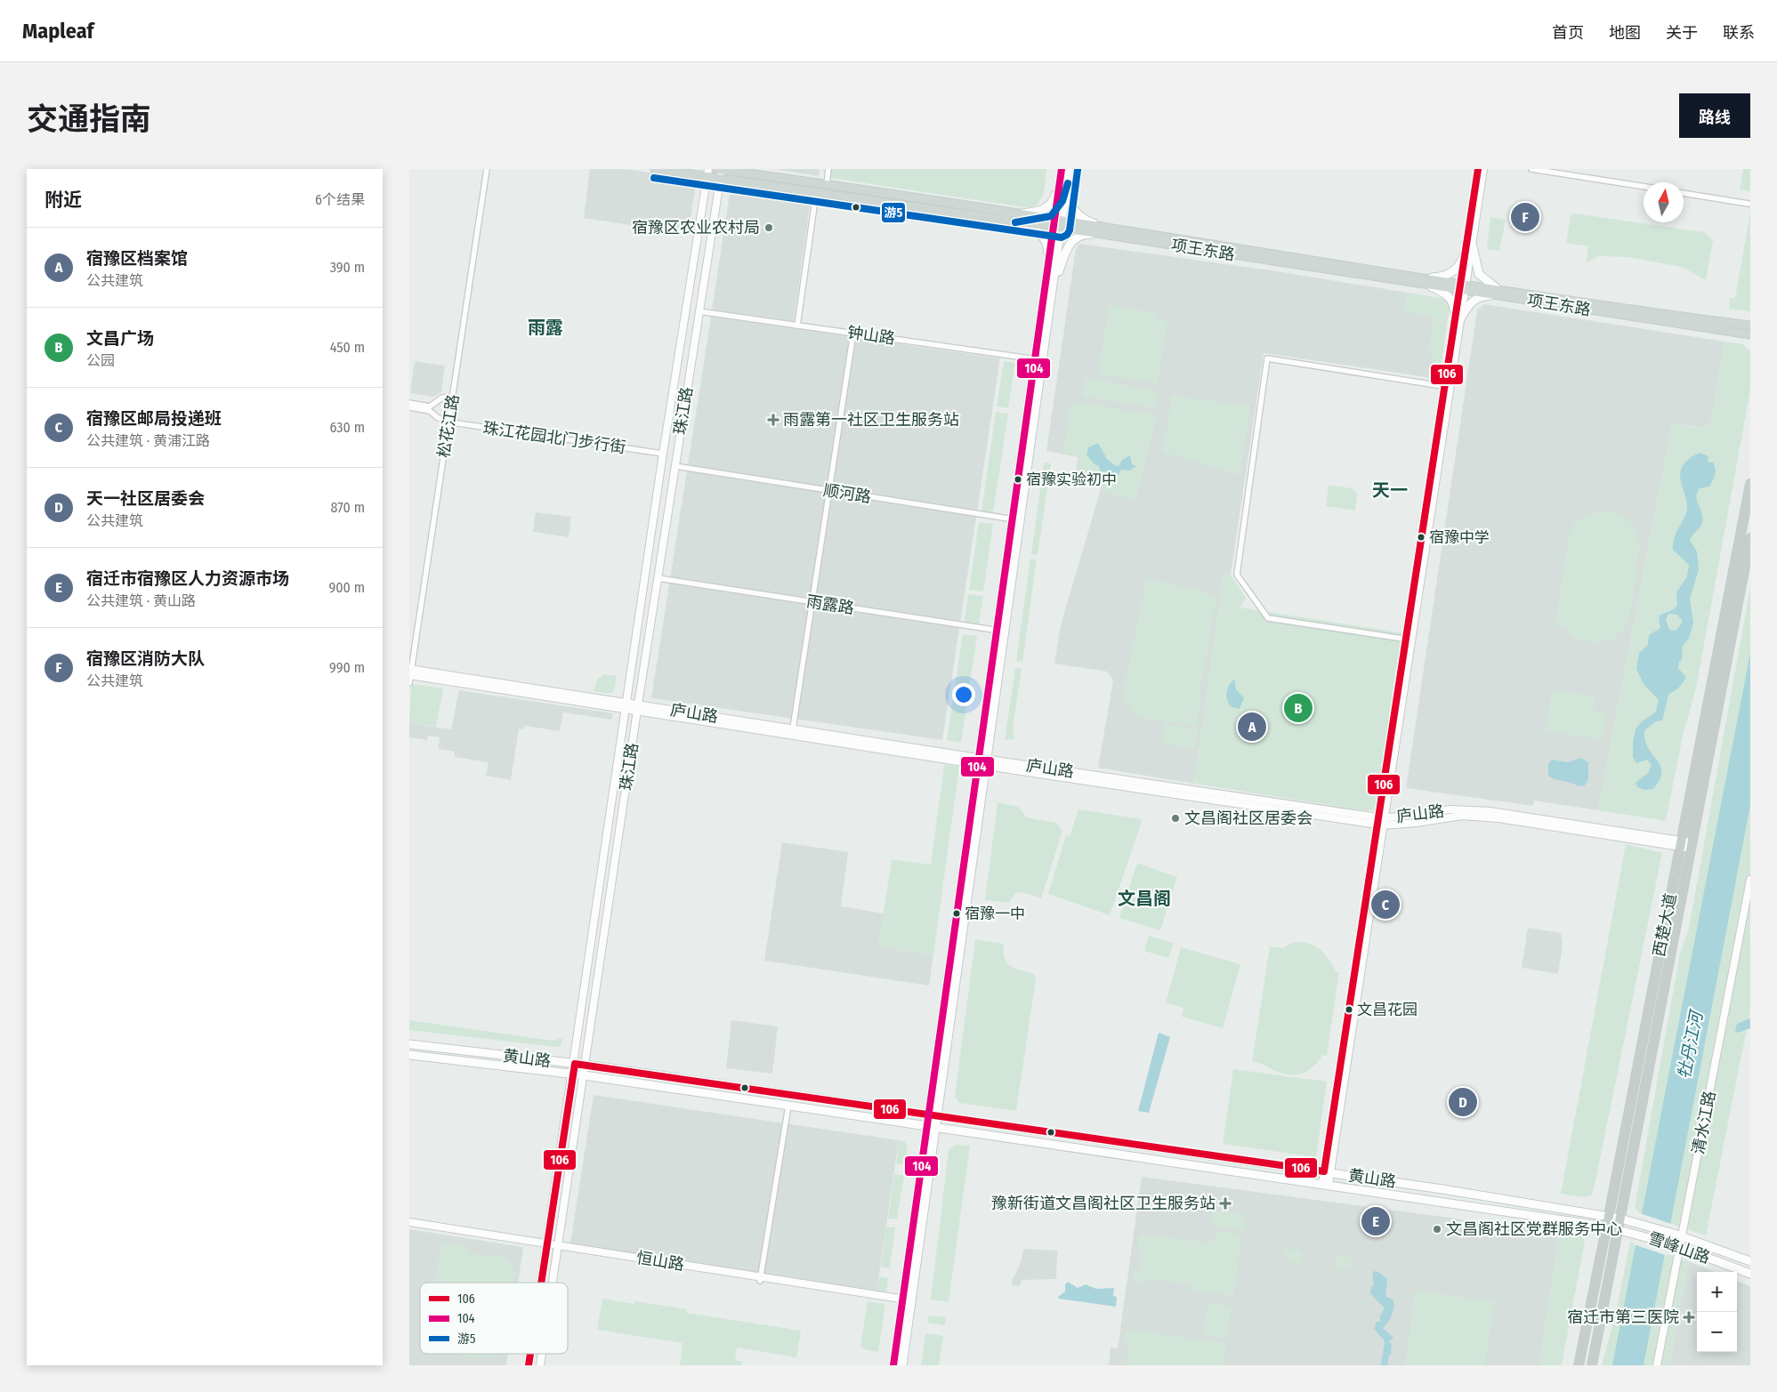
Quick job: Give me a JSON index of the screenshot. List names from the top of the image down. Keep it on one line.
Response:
{"streets":{"highway":["西楚大道"],"main road":["项王东路","黄山路","雪峰山路"],"street":["钟山路","珠江路","松花江路","珠江花园北门步行街","顺河路","雨露路","庐山路","清水江路","恒山路"]},"crossings":[["项王东路","珠江路"],["钟山路","珠江路"],["珠江路","珠江花园北门步行街"],["珠江路","顺河路"],["珠江路","雨露路"],["珠江路","庐山路"],["珠江路","黄山路"],["珠江路","恒山路"],["松花江路","珠江花园北门步行街"],["松花江路","庐山路"],["庐山路","西楚大道"],["西楚大道","黄山路"],["西楚大道","雪峰山路"],["黄山路","雪峰山路"],["清水江路","雪峰山路"]],"districts":["雨露","天一","文昌阁"],"water":["牡丹江河"],"places":{"other":["宿豫区农业农村局","宿豫实验初中","宿豫中学","文昌阁社区居委会","宿豫一中","文昌花园","文昌阁社区党群服务中心"],"health":["雨露第一社区卫生服务站","豫新街道文昌阁社区卫生服务站","宿迁市第三医院"]},"lines":["transit line 106","transit line 104","transit line 游5"],"legend":["106","104","游5"],"north":"top","page":{"header":"Mapleaf","nav":["首页","地图","关于","联系"],"title":"交通指南","buttons":"路线","heading":["附近","6个结果"],"pins":["F","B","A","C","D","E"],"list":[{"mark":"A","name":"宿豫区档案馆","note":"公共建筑","value":"390 m"},{"mark":"B","name":"文昌广场","note":"公园","value":"450 m"},{"mark":"C","name":"宿豫区邮局投递班","note":"公共建筑 · 黄浦江路","value":"630 m"},{"mark":"D","name":"天一社区居委会","note":"公共建筑","value":"870 m"},{"mark":"E","name":"宿迁市宿豫区人力资源市场","note":"公共建筑 · 黄山路","value":"900 m"},{"mark":"F","name":"宿豫区消防大队","note":"公共建筑","value":"990 m"}],"map_buttons":["+","−"]}}
